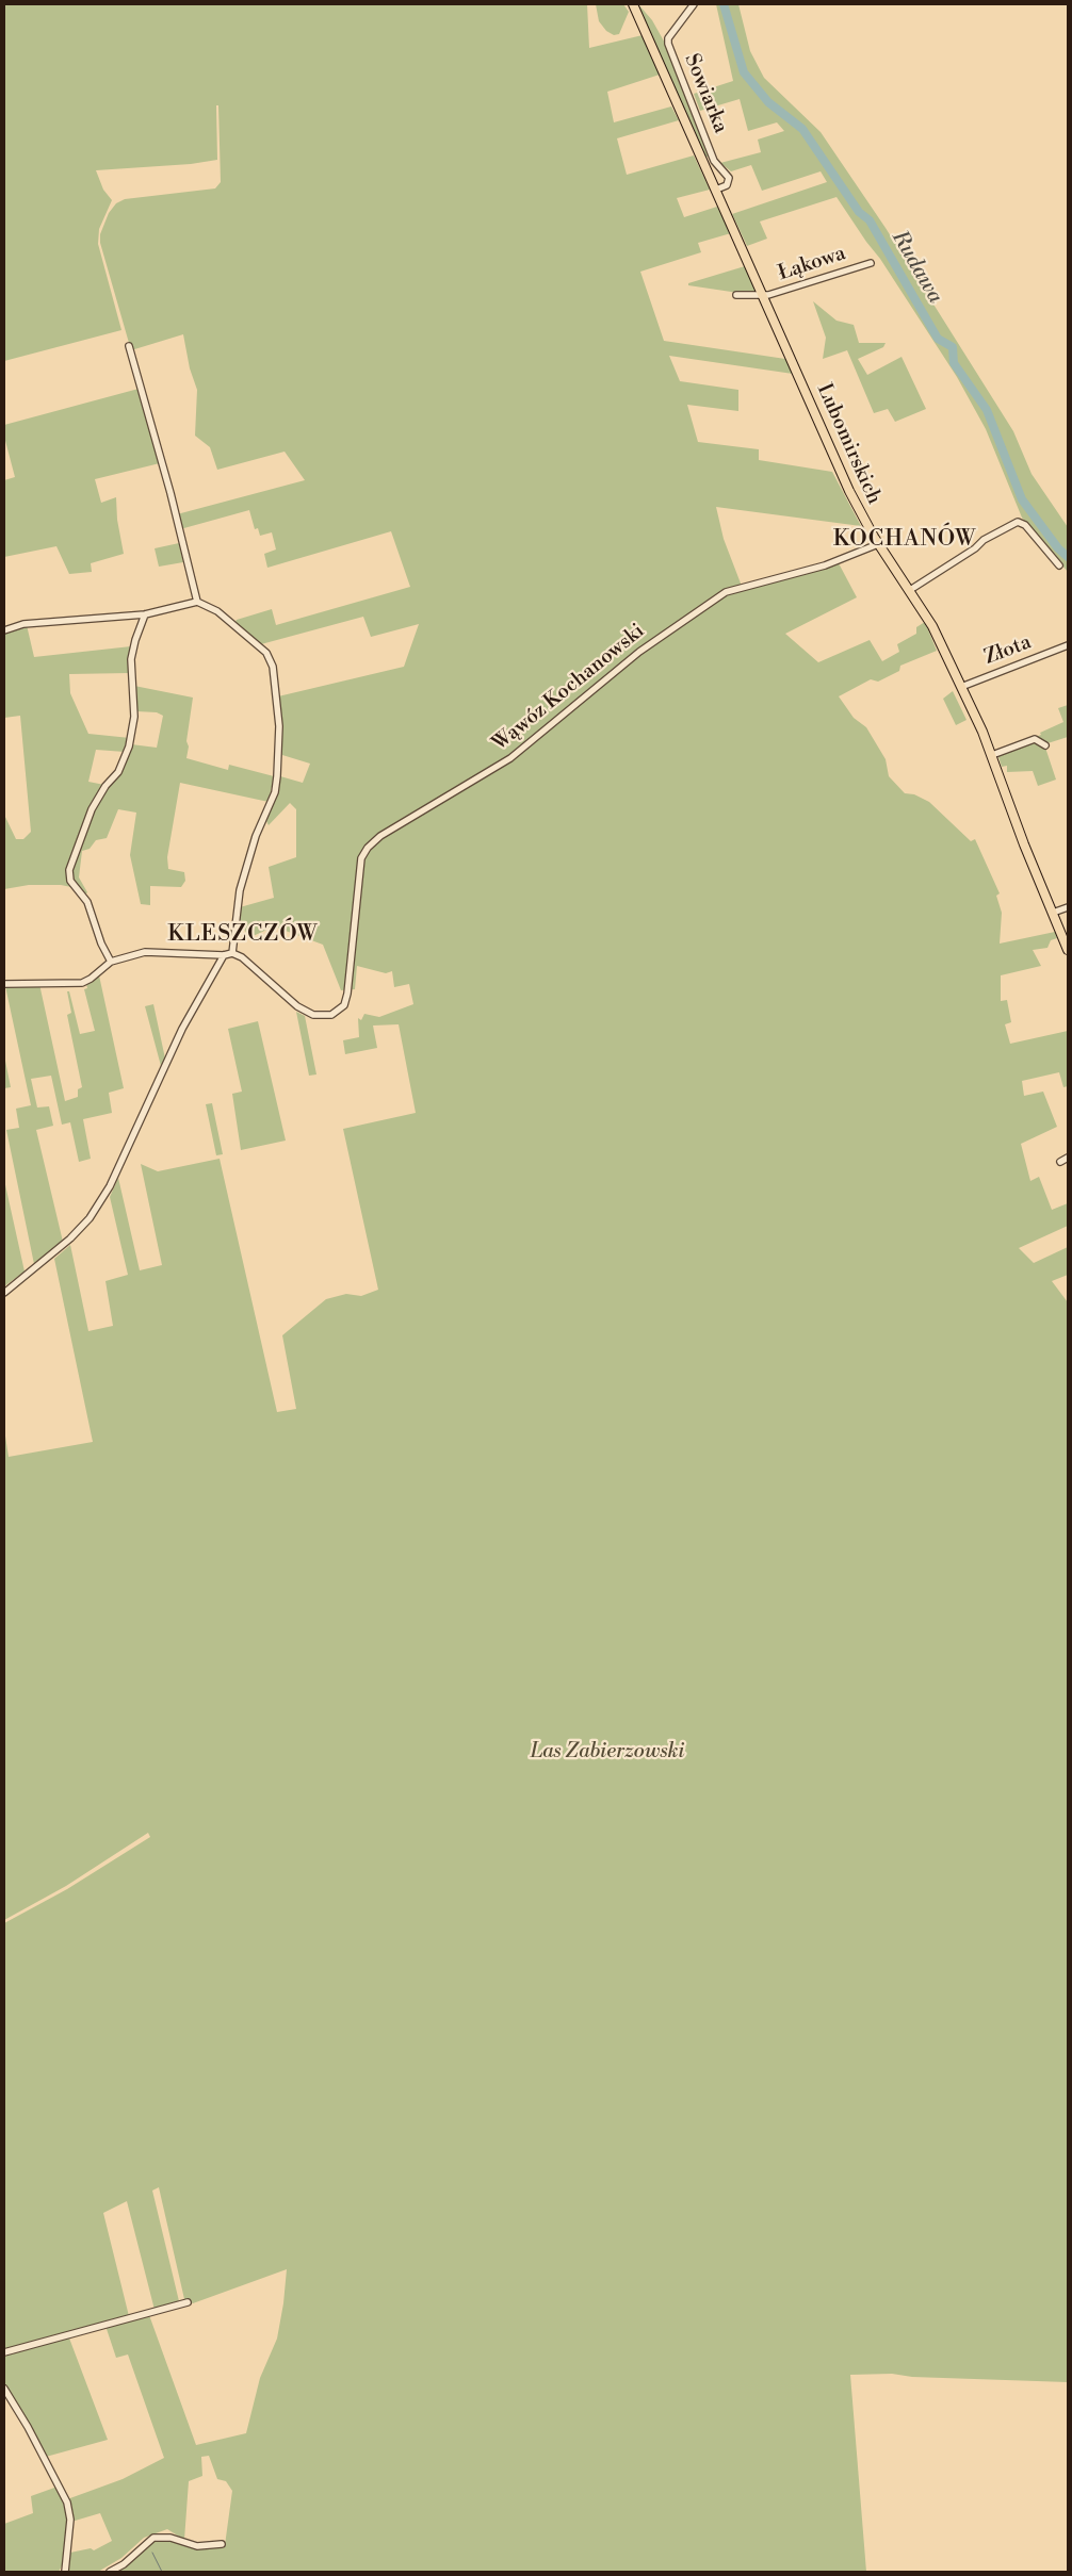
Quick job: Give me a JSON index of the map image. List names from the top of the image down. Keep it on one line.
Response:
{"streets":{"main road":["Lubomirskich"],"street":["Sowiarka","Łąkowa","Złota","Wąwóz Kochanowski"]},"crossings":[["Sowiarka","Lubomirskich"],["Łąkowa","Lubomirskich"],["Lubomirskich","Złota"],["Lubomirskich","Wąwóz Kochanowski"]],"districts":["KOCHANÓW","KLESZCZÓW"],"water":["Rudawa"],"parks":["Las Zabierzowski"]}
